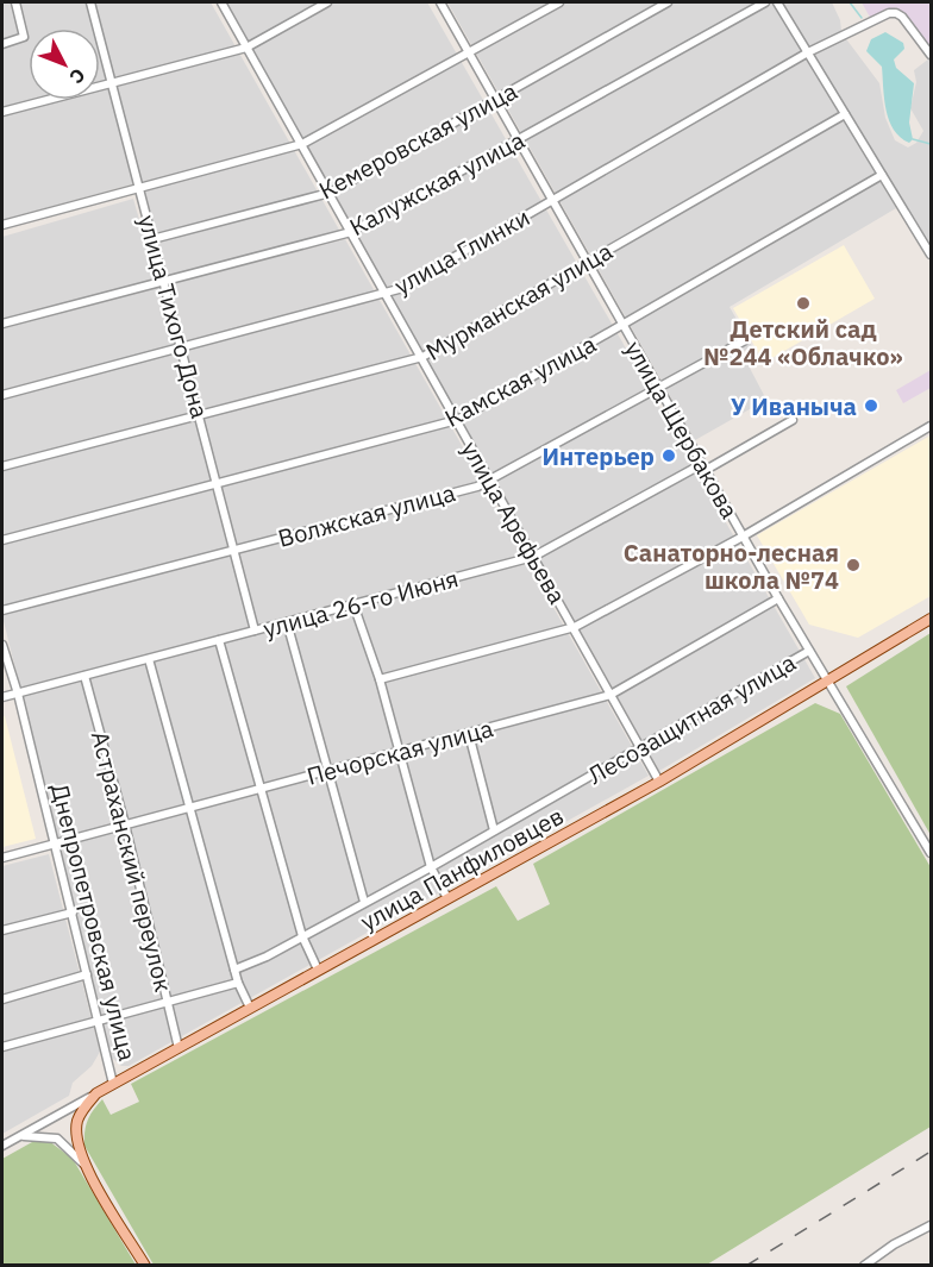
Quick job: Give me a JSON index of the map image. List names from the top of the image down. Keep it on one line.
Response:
{"streets":{"main road":["улица Панфиловцев","Днепропетровская улица"],"street":["Кемеровская улица","Калужская улица","улица Глинки","Мурманская улица","улица Тихого Дона","Камская улица","улица Щербакова","Волжская улица","улица Арефьева","улица 26-го Июня","Лесозащитная улица","Печорская улица","Астраханский переулок"]},"crossings":[["Кемеровская улица","улица Тихого Дона"],["Кемеровская улица","улица Щербакова"],["Кемеровская улица","улица Арефьева"],["Калужская улица","улица Тихого Дона"],["Калужская улица","улица Щербакова"],["Калужская улица","улица Арефьева"],["улица Глинки","улица Тихого Дона"],["улица Глинки","улица Щербакова"],["улица Глинки","улица Арефьева"],["Мурманская улица","улица Тихого Дона"],["Мурманская улица","улица Щербакова"],["Мурманская улица","улица Арефьева"],["улица Тихого Дона","Камская улица"],["улица Тихого Дона","Волжская улица"],["улица Тихого Дона","улица 26-го Июня"],["Камская улица","улица Щербакова"],["Камская улица","улица Арефьева"],["улица Щербакова","Волжская улица"],["улица Щербакова","улица 26-го Июня"],["улица Щербакова","Лесозащитная улица"],["улица Щербакова","Печорская улица"],["улица Щербакова","улица Панфиловцев"],["Волжская улица","улица Арефьева"],["улица Арефьева","улица 26-го Июня"],["улица Арефьева","Лесозащитная улица"],["улица Арефьева","Печорская улица"],["улица Арефьева","улица Панфиловцев"],["улица 26-го Июня","Астраханский переулок"],["улица 26-го Июня","Днепропетровская улица"],["Печорская улица","Астраханский переулок"],["Печорская улица","Днепропетровская улица"],["Астраханский переулок","улица Панфиловцев"],["улица Панфиловцев","Днепропетровская улица"]],"places":["Детский сад №244 «Облачко»","У Иваныча","Интерьер","Санаторно-лесная школа №74"],"north":"bottom right"}
